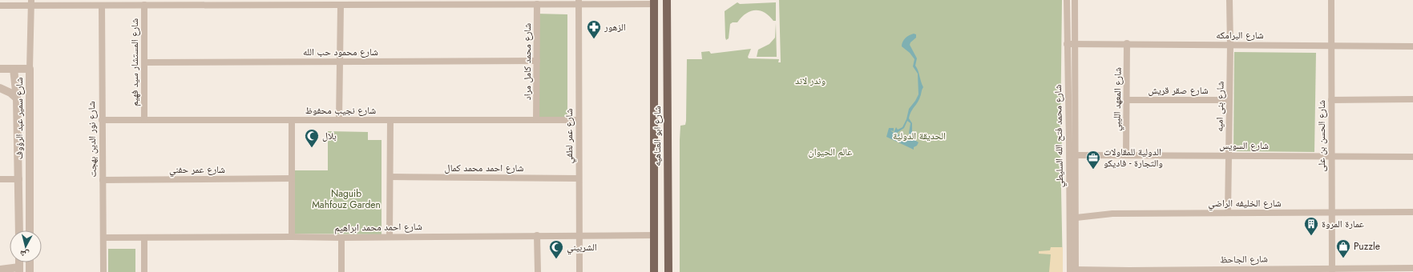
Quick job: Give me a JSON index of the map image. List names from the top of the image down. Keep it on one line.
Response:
{"streets":{"main road":["شارع ابو العتاهيه"],"street":["شارع البرامكه","شارع محمود حب الله","شارع محمد كامل مراد","شارع المستشار سيد فهيم","شارع صقر قريش","شارع المعهد الليبي","شارع بنى اميه","شارع نجيب محفوظ","شارع سمير عبد الرؤوف","شارع عمر لطفي","شارع محمد فتح الله السليطي","شارع الحسن بن على","شارع نور الدين بهجت","شارع السويس","شارع احمد محمد كمال","شارع عمر حفني","شارع الخليفه الراضي","شارع احمد محمد ابراهيم","شارع الجاحظ"]},"crossings":[["شارع البرامكه","شارع المعهد الليبي"],["شارع البرامكه","شارع بنى اميه"],["شارع البرامكه","شارع محمد فتح الله السليطي"],["شارع البرامكه","شارع الحسن بن على"],["شارع محمود حب الله","شارع محمد كامل مراد"],["شارع محمود حب الله","شارع المستشار سيد فهيم"],["شارع محمد كامل مراد","شارع نجيب محفوظ"],["شارع المستشار سيد فهيم","شارع نجيب محفوظ"],["شارع صقر قريش","شارع المعهد الليبي"],["شارع صقر قريش","شارع بنى اميه"],["شارع المعهد الليبي","شارع السويس"],["شارع بنى اميه","شارع السويس"],["شارع بنى اميه","شارع الخليفه الراضي"],["شارع نجيب محفوظ","شارع عمر لطفي"],["شارع نجيب محفوظ","شارع نور الدين بهجت"],["شارع عمر لطفي","شارع احمد محمد كمال"],["شارع عمر لطفي","شارع احمد محمد ابراهيم"],["شارع ابو العتاهيه","شارع احمد محمد ابراهيم"],["شارع محمد فتح الله السليطي","شارع السويس"],["شارع محمد فتح الله السليطي","شارع الخليفه الراضي"],["شارع محمد فتح الله السليطي","شارع الجاحظ"],["شارع الحسن بن على","شارع السويس"],["شارع الحسن بن على","شارع الخليفه الراضي"],["شارع الحسن بن على","شارع الجاحظ"],["شارع نور الدين بهجت","شارع عمر حفني"],["شارع نور الدين بهجت","شارع احمد محمد ابراهيم"]],"parks":["وندر لاند","الحديقة الدولية","عالم الحيوان","Naguib Mahfouz Garden"],"places":{"pharmacy":["الزهور"],"mosque":["بلال","الشربيني"],"office":["الدولية للمقاولات والتجارة - فاديكو"],"building":["عمارة المروة"],"shop":["Puzzle"]},"north":"bottom"}
